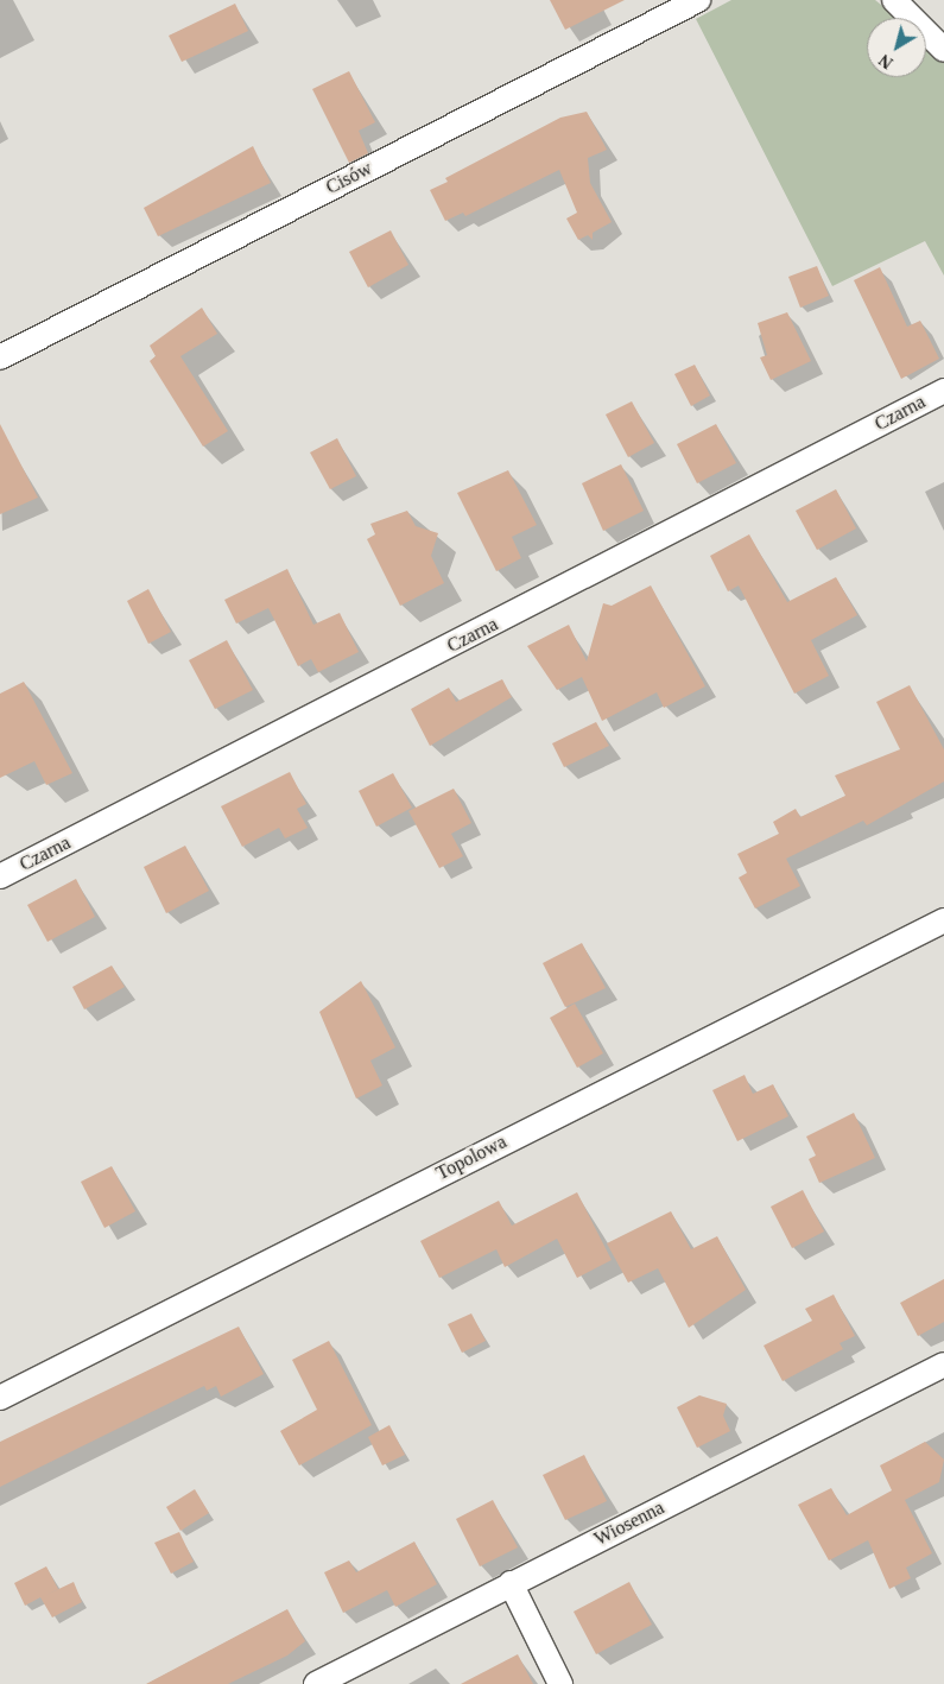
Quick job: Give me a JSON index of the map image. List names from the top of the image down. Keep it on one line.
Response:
{"streets":{"street":["Cisów","Czarna","Topolowa","Wiosenna"]},"north":"bottom left"}
